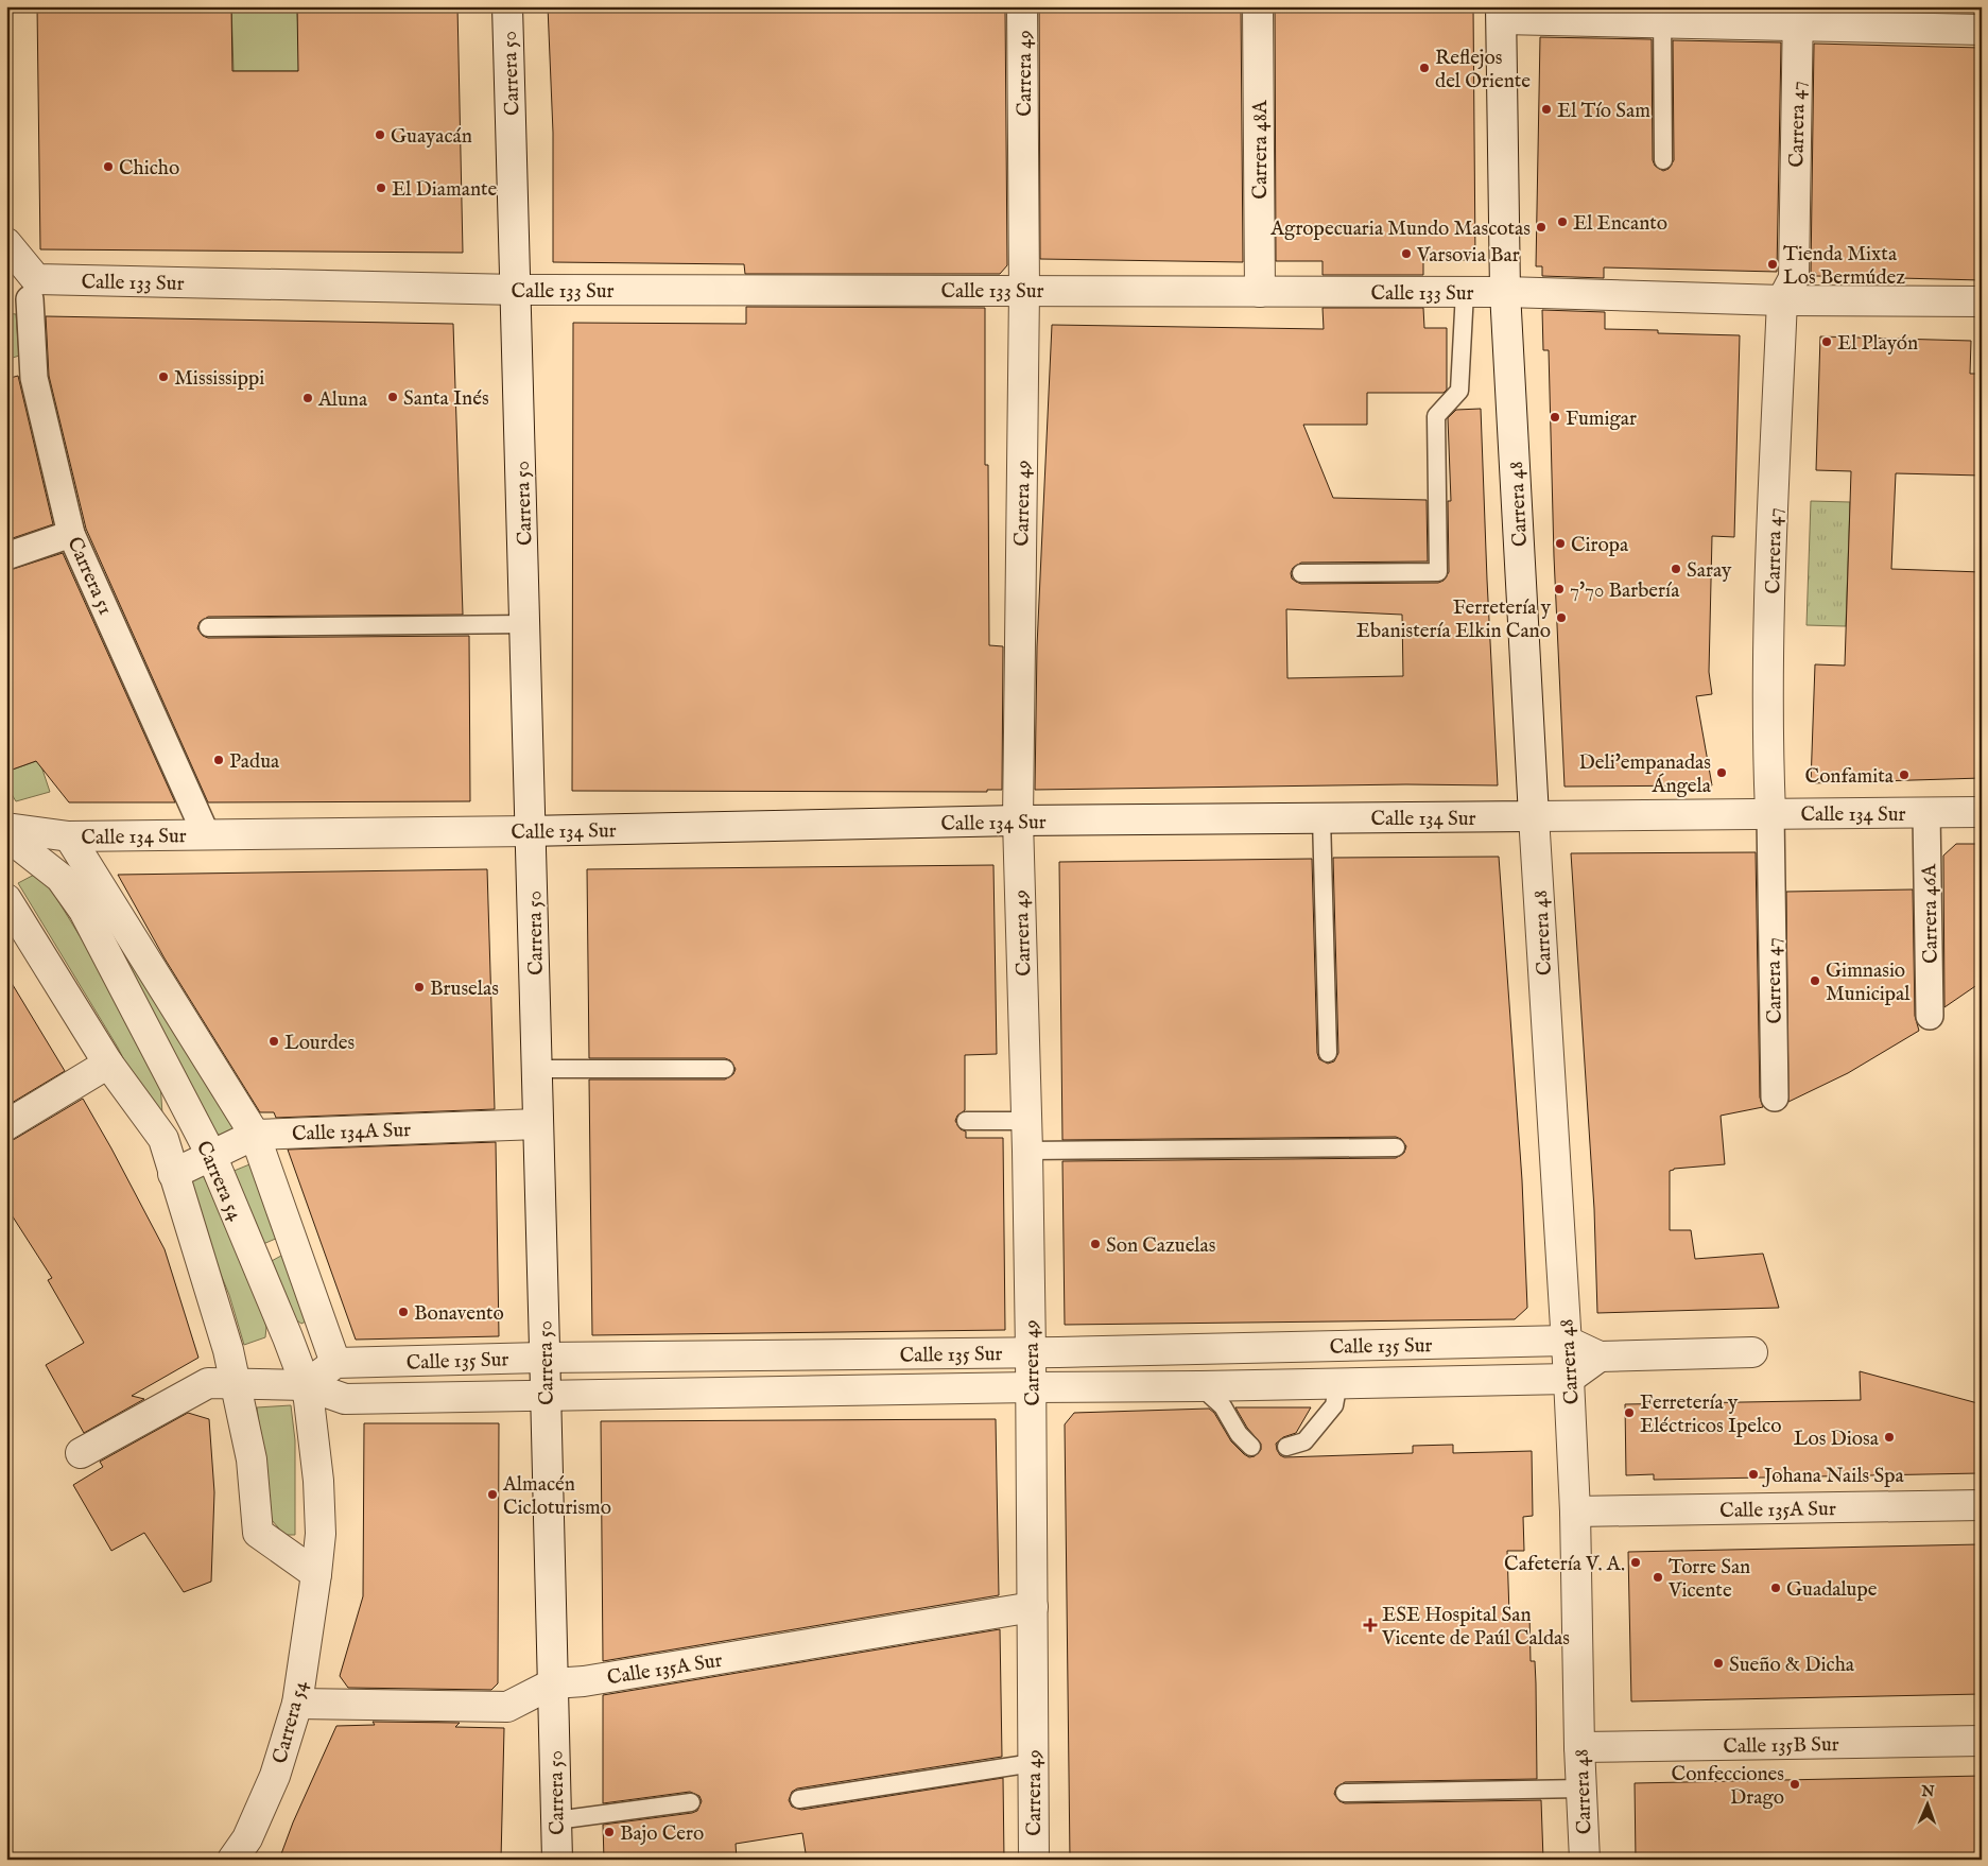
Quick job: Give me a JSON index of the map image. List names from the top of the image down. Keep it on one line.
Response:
{"streets":{"street":["Carrera 50","Carrera 49","Carrera 47","Carrera 48A","Calle 133 Sur","Carrera 48","Carrera 51","Calle 134 Sur","Carrera 46A","Calle 134A Sur","Carrera 54","Calle 135 Sur","Calle 135A Sur","Calle 135B Sur"]},"crossings":[["Carrera 50","Calle 133 Sur"],["Carrera 50","Calle 134 Sur"],["Carrera 50","Calle 134A Sur"],["Carrera 50","Calle 135 Sur"],["Carrera 50","Calle 135A Sur"],["Carrera 49","Calle 133 Sur"],["Carrera 49","Calle 134 Sur"],["Carrera 49","Calle 135 Sur"],["Carrera 49","Calle 135A Sur"],["Carrera 47","Calle 133 Sur"],["Carrera 47","Calle 134 Sur"],["Carrera 48A","Calle 133 Sur"],["Calle 133 Sur","Carrera 48"],["Carrera 48","Calle 134 Sur"],["Carrera 48","Calle 135 Sur"],["Carrera 48","Calle 135A Sur"],["Carrera 48","Calle 135B Sur"],["Carrera 51","Calle 134 Sur"],["Calle 134 Sur","Carrera 46A"],["Calle 134A Sur","Carrera 54"],["Carrera 54","Calle 135 Sur"],["Carrera 54","Calle 135A Sur"]],"places":{"other":["Reflejos del Oriente","El Tío Sam","Guayacán","Chicho","El Diamante","El Encanto","Agropecuaria Mundo Mascotas","Varsovia Bar","Tienda Mixta Los Bermúdez","El Playón","Mississippi","Santa Inés","Aluna","Fumigar","Ciropa","Saray","7'70 Barbería","Ferretería y Ebanistería Elkin Cano","Padua","Deli'empanadas Ángela","Confamita","Gimnasio Municipal","Bruselas","Lourdes","Son Cazuelas","Bonavento","Ferretería y Eléctricos Ipelco","Los Diosa","Johana Nails Spa","Almacén Cicloturismo","Cafetería V. A.","Torre San Vicente","Guadalupe","Sueño & Dicha","Confecciones Drago","Bajo Cero"],"health":["ESE Hospital San Vicente de Paúl Caldas"]},"north":"top"}
